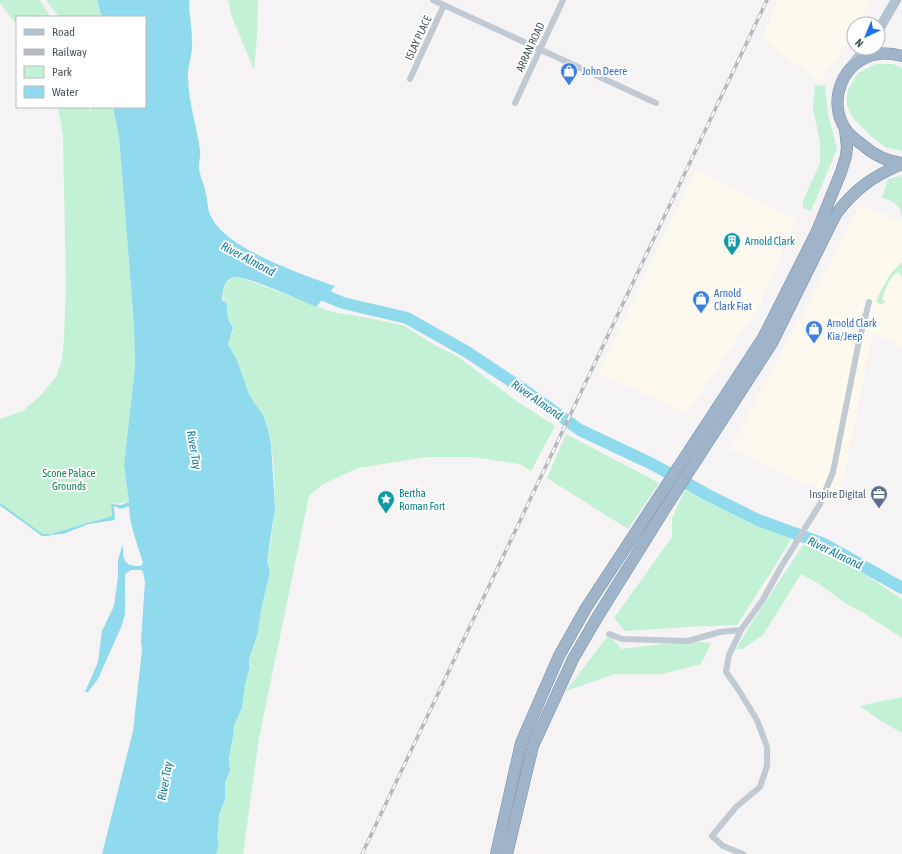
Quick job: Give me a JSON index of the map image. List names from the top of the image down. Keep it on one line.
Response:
{"streets":{"street":["ISLAY PLACE","ARRAN ROAD"]},"water":["River Almond","River Tay"],"parks":["Scone Palace Grounds"],"places":{"shop":["John Deere","Arnold Clark Fiat","Arnold Clark Kia/Jeep"],"building":["Arnold Clark"],"office":["Inspire Digital"],"place":["Bertha Roman Fort"]},"legend":["Road","Railway","Park","Water"],"north":"bottom left"}
